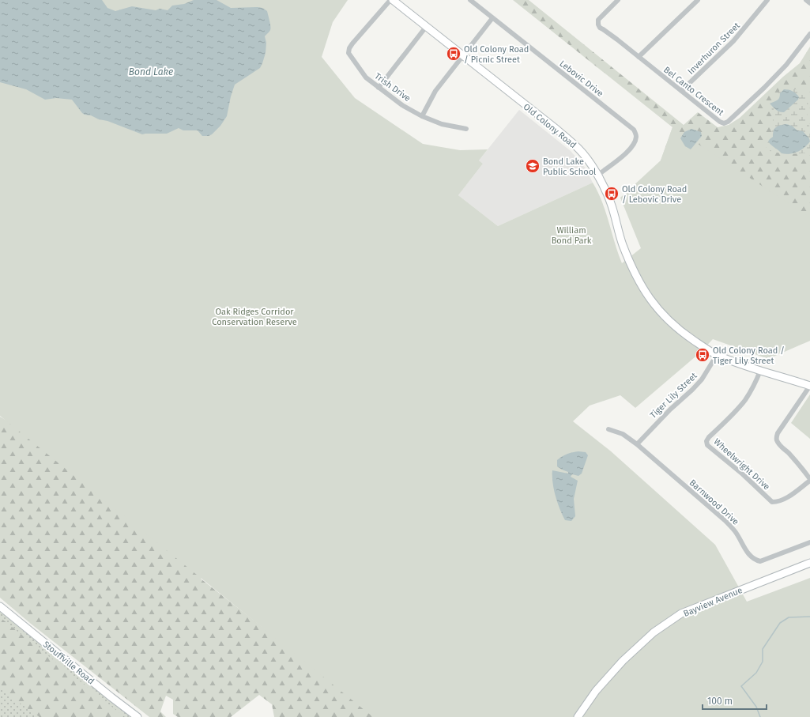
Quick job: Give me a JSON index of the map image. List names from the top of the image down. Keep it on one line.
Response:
{"streets":{"street":["Inverhuron Street","Lebovic Drive","Trish Drive","Bel Canto Crescent","Old Colony Road","Tiger Lily Street","Wheelwright Drive","Barnwood Drive","Bayview Avenue","Stouffville Road"]},"crossings":[["Inverhuron Street","Bel Canto Crescent"],["Lebovic Drive","Old Colony Road"],["Old Colony Road","Tiger Lily Street"],["Old Colony Road","Wheelwright Drive"],["Tiger Lily Street","Barnwood Drive"]],"water":["Bond Lake"],"parks":["William Bond Park","Oak Ridges Corridor Conservation Reserve"],"places":{"bus stop":["Old Colony Road / Picnic Street","Old Colony Road / Lebovic Drive","Old Colony Road / Tiger Lily Street"],"school or university":["Bond Lake Public School"]},"scale_bar":"100 m"}
